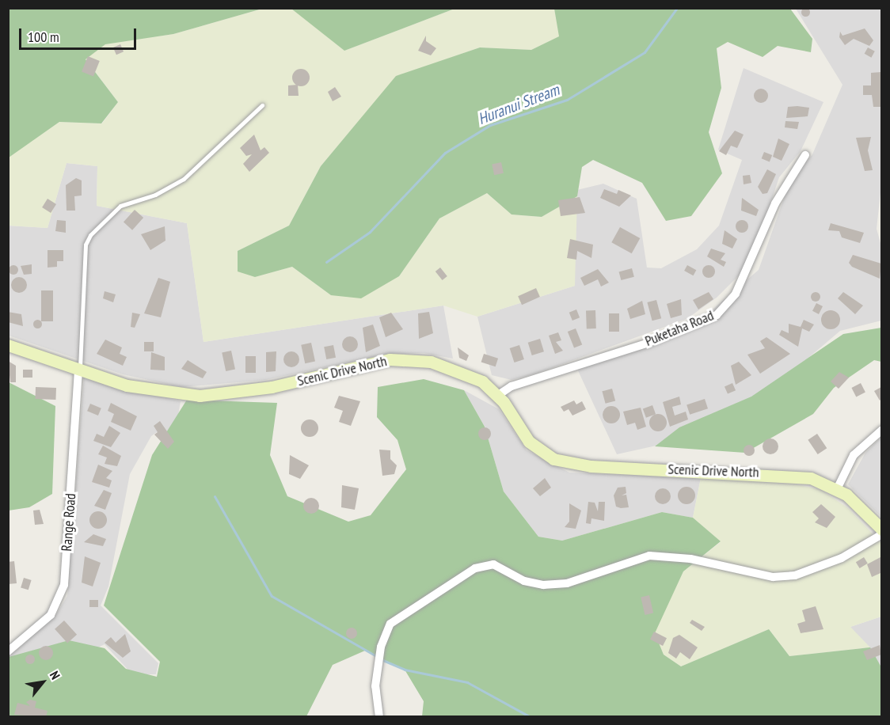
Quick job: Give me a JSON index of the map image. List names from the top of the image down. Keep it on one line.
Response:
{"streets":{"main road":["Scenic Drive North"],"street":["Puketaha Road","Range Road"]},"crossings":[["Puketaha Road","Scenic Drive North"],["Scenic Drive North","Range Road"]],"water":["Huranui Stream"],"scale_bar":"100 m","north":"top right"}
